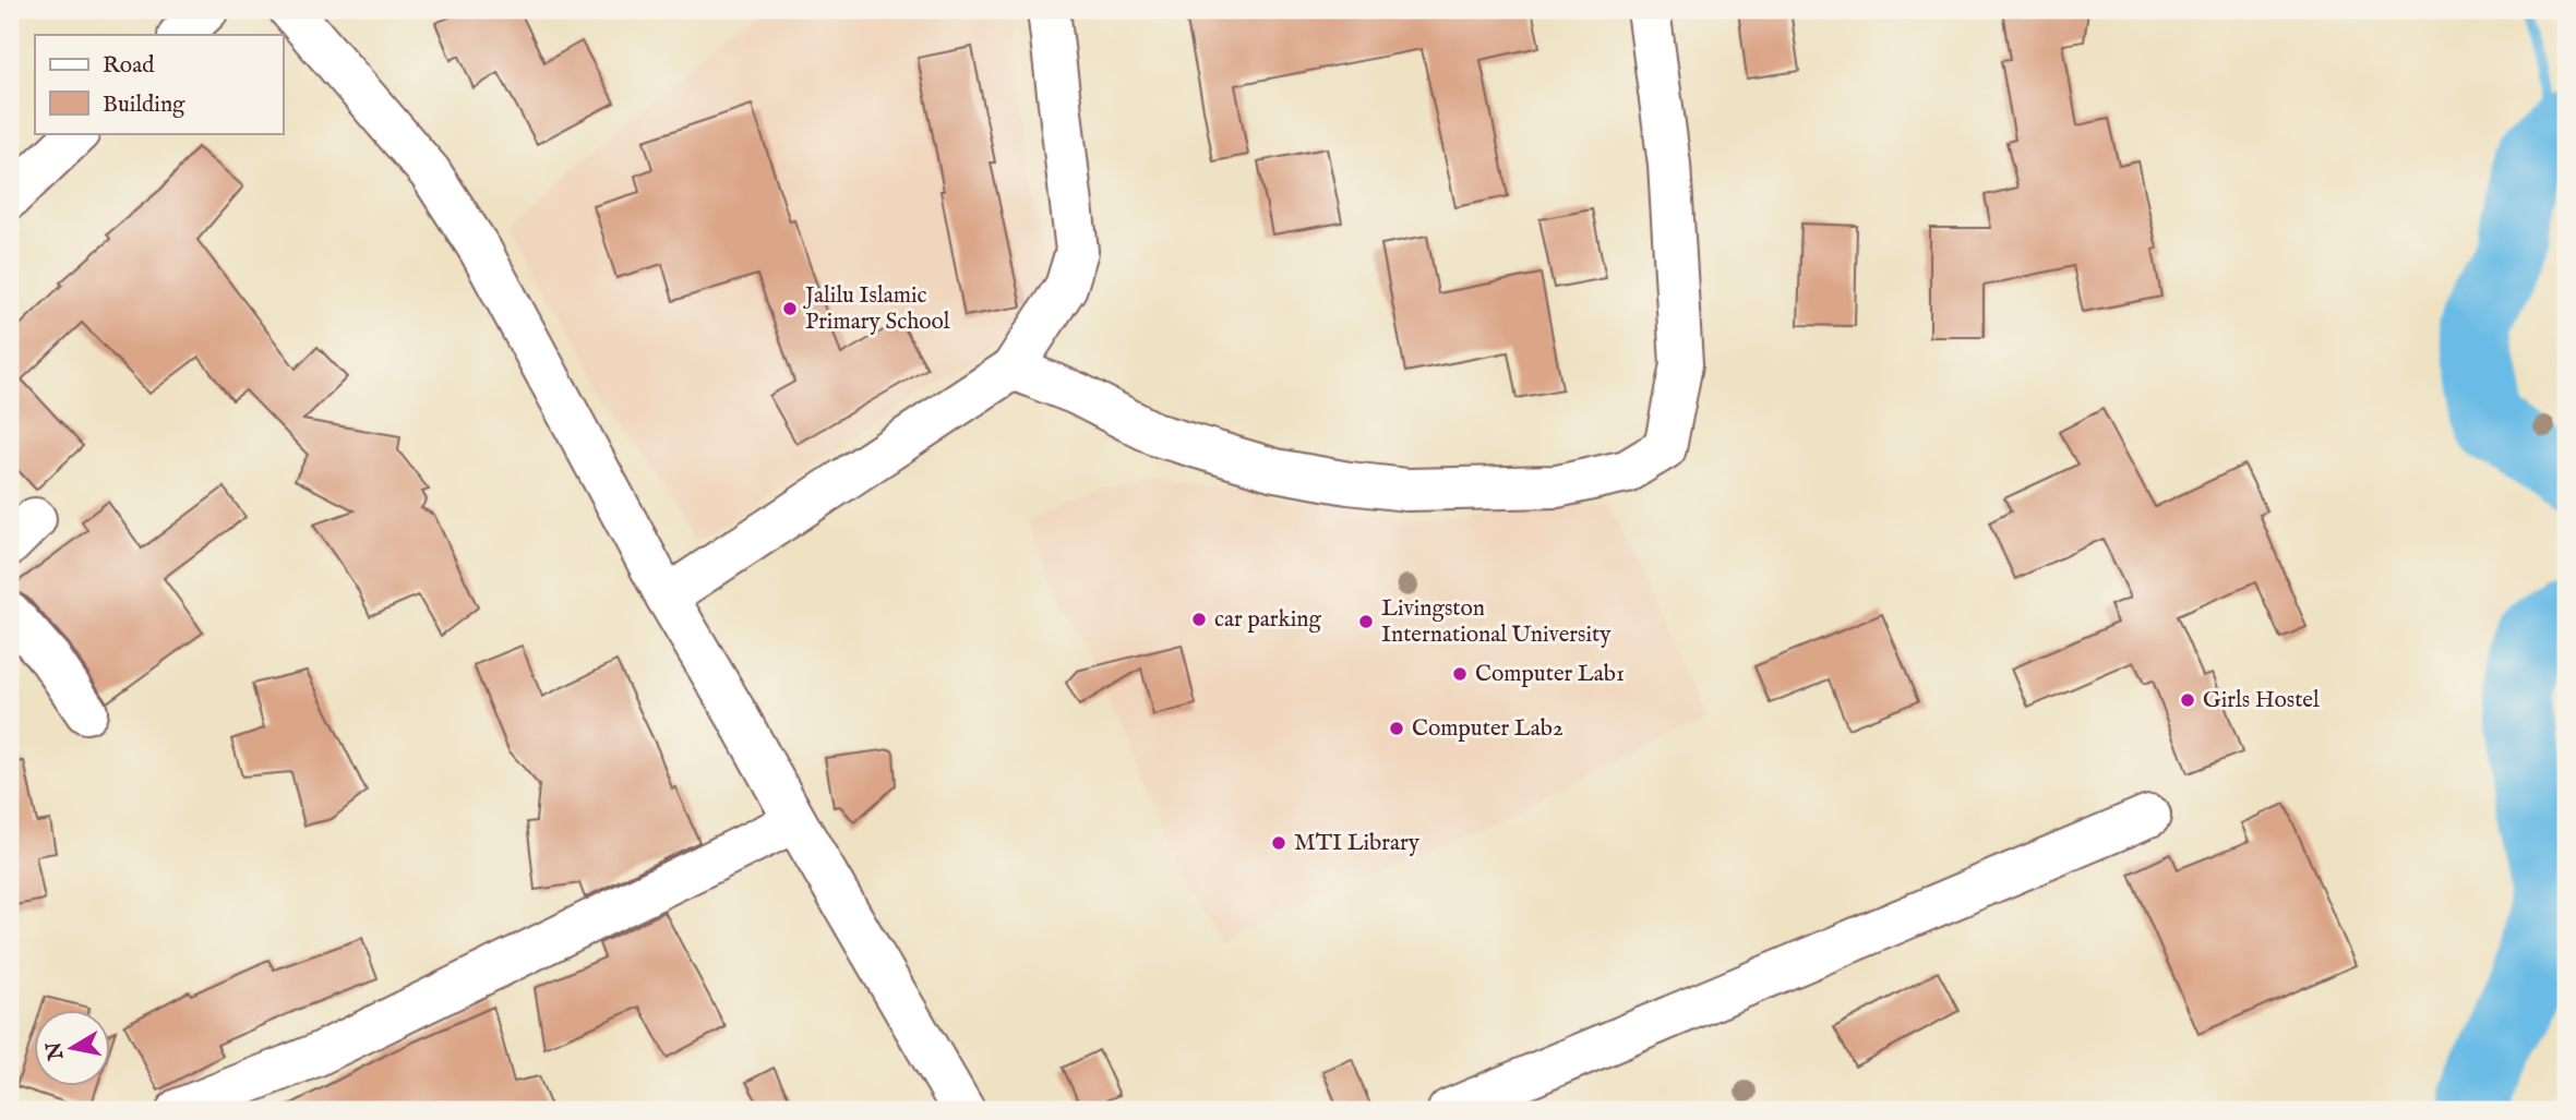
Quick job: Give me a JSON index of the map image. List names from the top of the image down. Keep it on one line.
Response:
{"places":["Jalilu Islamic Primary School","car parking","Livingston International University","Computer Lab1","Girls Hostel","Computer Lab2","MTI Library"],"legend":["Road","Building"],"north":"left"}
